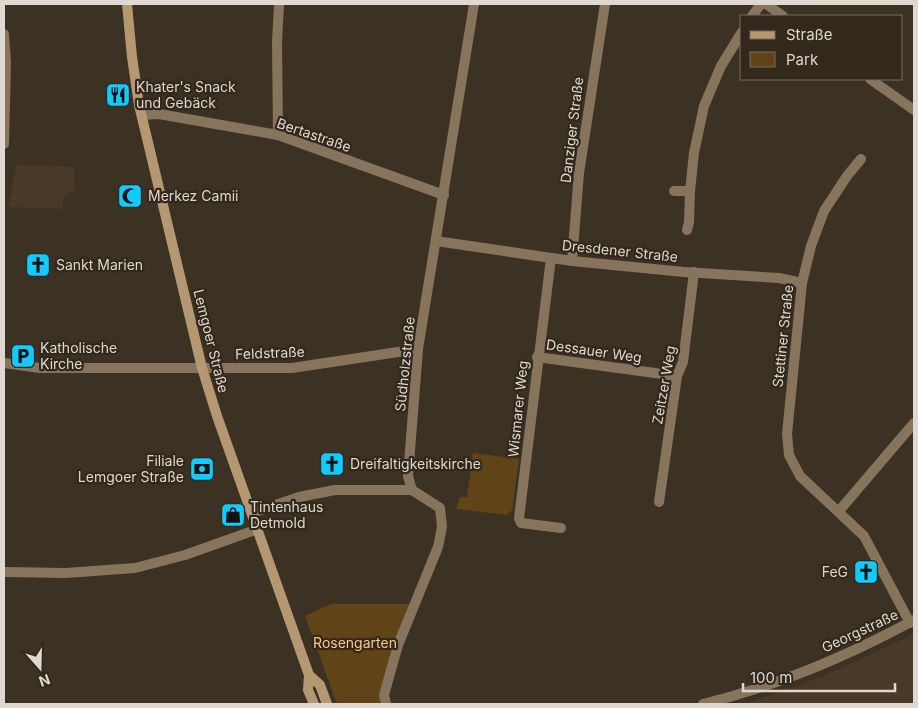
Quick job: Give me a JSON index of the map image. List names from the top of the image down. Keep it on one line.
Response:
{"streets":{"main road":["Lemgoer Straße"],"street":["Danziger Straße","Bertastraße","Dresdener Straße","Stettiner Straße","Dessauer Weg","Feldstraße","Südholzstraße","Zeitzer Weg","Wismarer Weg","Georgstraße"]},"crossings":[["Danziger Straße","Dresdener Straße"],["Bertastraße","Lemgoer Straße"],["Bertastraße","Südholzstraße"],["Dresdener Straße","Stettiner Straße"],["Dresdener Straße","Südholzstraße"],["Dresdener Straße","Zeitzer Weg"],["Dresdener Straße","Wismarer Weg"],["Stettiner Straße","Georgstraße"],["Lemgoer Straße","Feldstraße"],["Dessauer Weg","Zeitzer Weg"],["Dessauer Weg","Wismarer Weg"],["Feldstraße","Südholzstraße"]],"parks":["Rosengarten"],"places":{"restaurant":["Khater's Snack und Gebäck"],"mosque":["Merkez Camii"],"church":["Sankt Marien","Dreifaltigkeitskirche","FeG"],"parking":["Katholische Kirche"],"bank":["Filiale Lemgoer Straße"],"shop":["Tintenhaus Detmold"]},"legend":["Straße","Park"],"scale_bar":"100 m","north":"bottom"}
